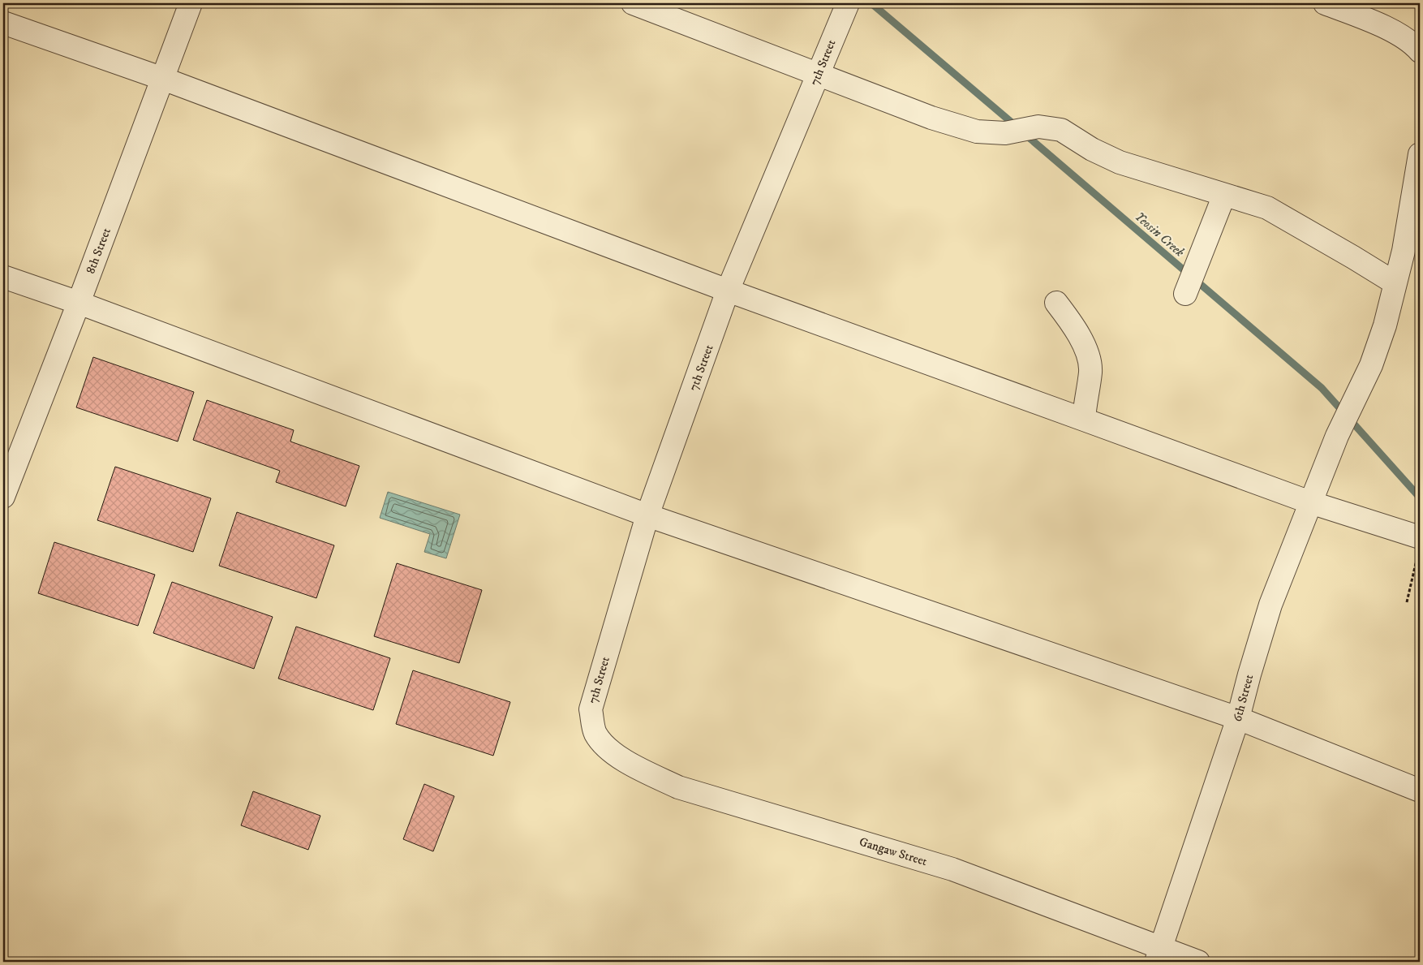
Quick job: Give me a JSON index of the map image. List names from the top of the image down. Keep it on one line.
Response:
{"streets":{"street":["7th Street","8th Street","6th Street","Gangaw Street"]},"crossings":[["7th Street","Gangaw Street"],["6th Street","Gangaw Street"]],"water":["Yeosin Creek"]}
